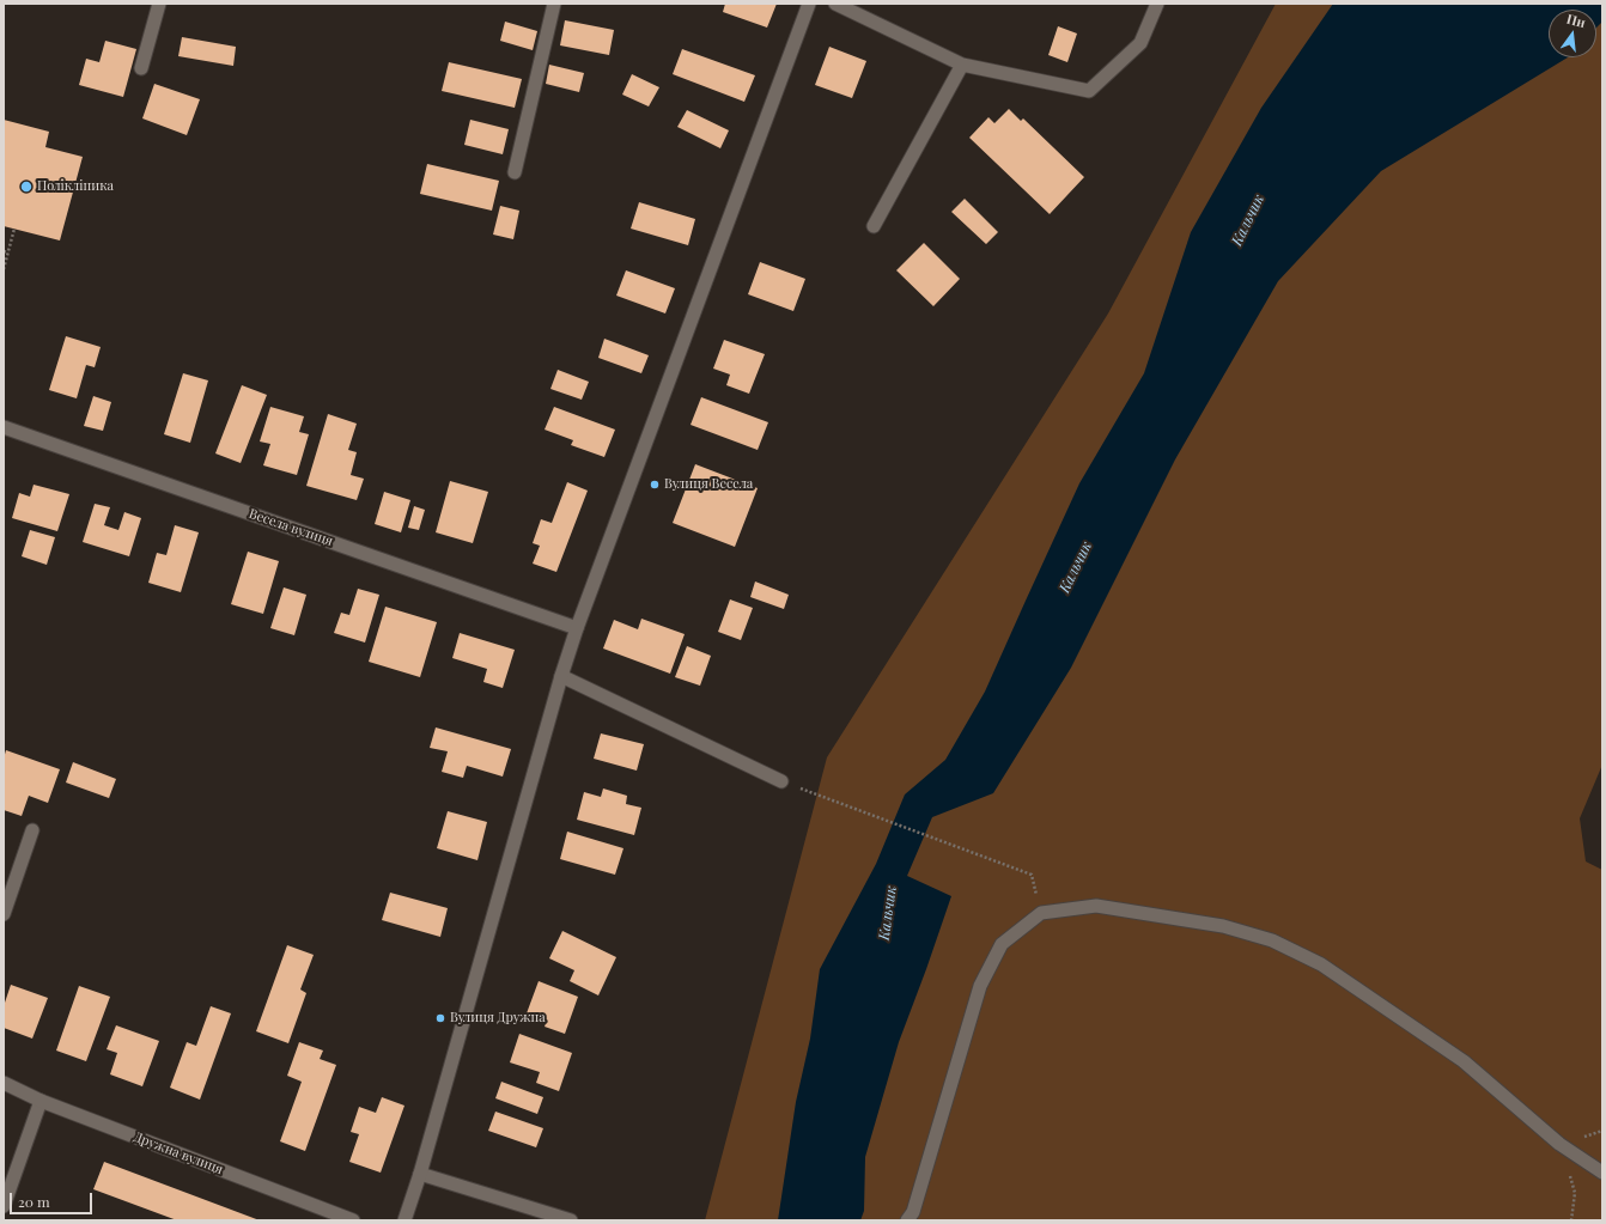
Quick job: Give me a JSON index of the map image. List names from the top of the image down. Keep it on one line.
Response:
{"streets":{"street":["Весела вулиця","Дружна вулиця"]},"water":["Кальчик"],"places":["Полікліника","Вулиця Весела","Вулиця Дружна"],"scale_bar":"20 m","north":"top"}
